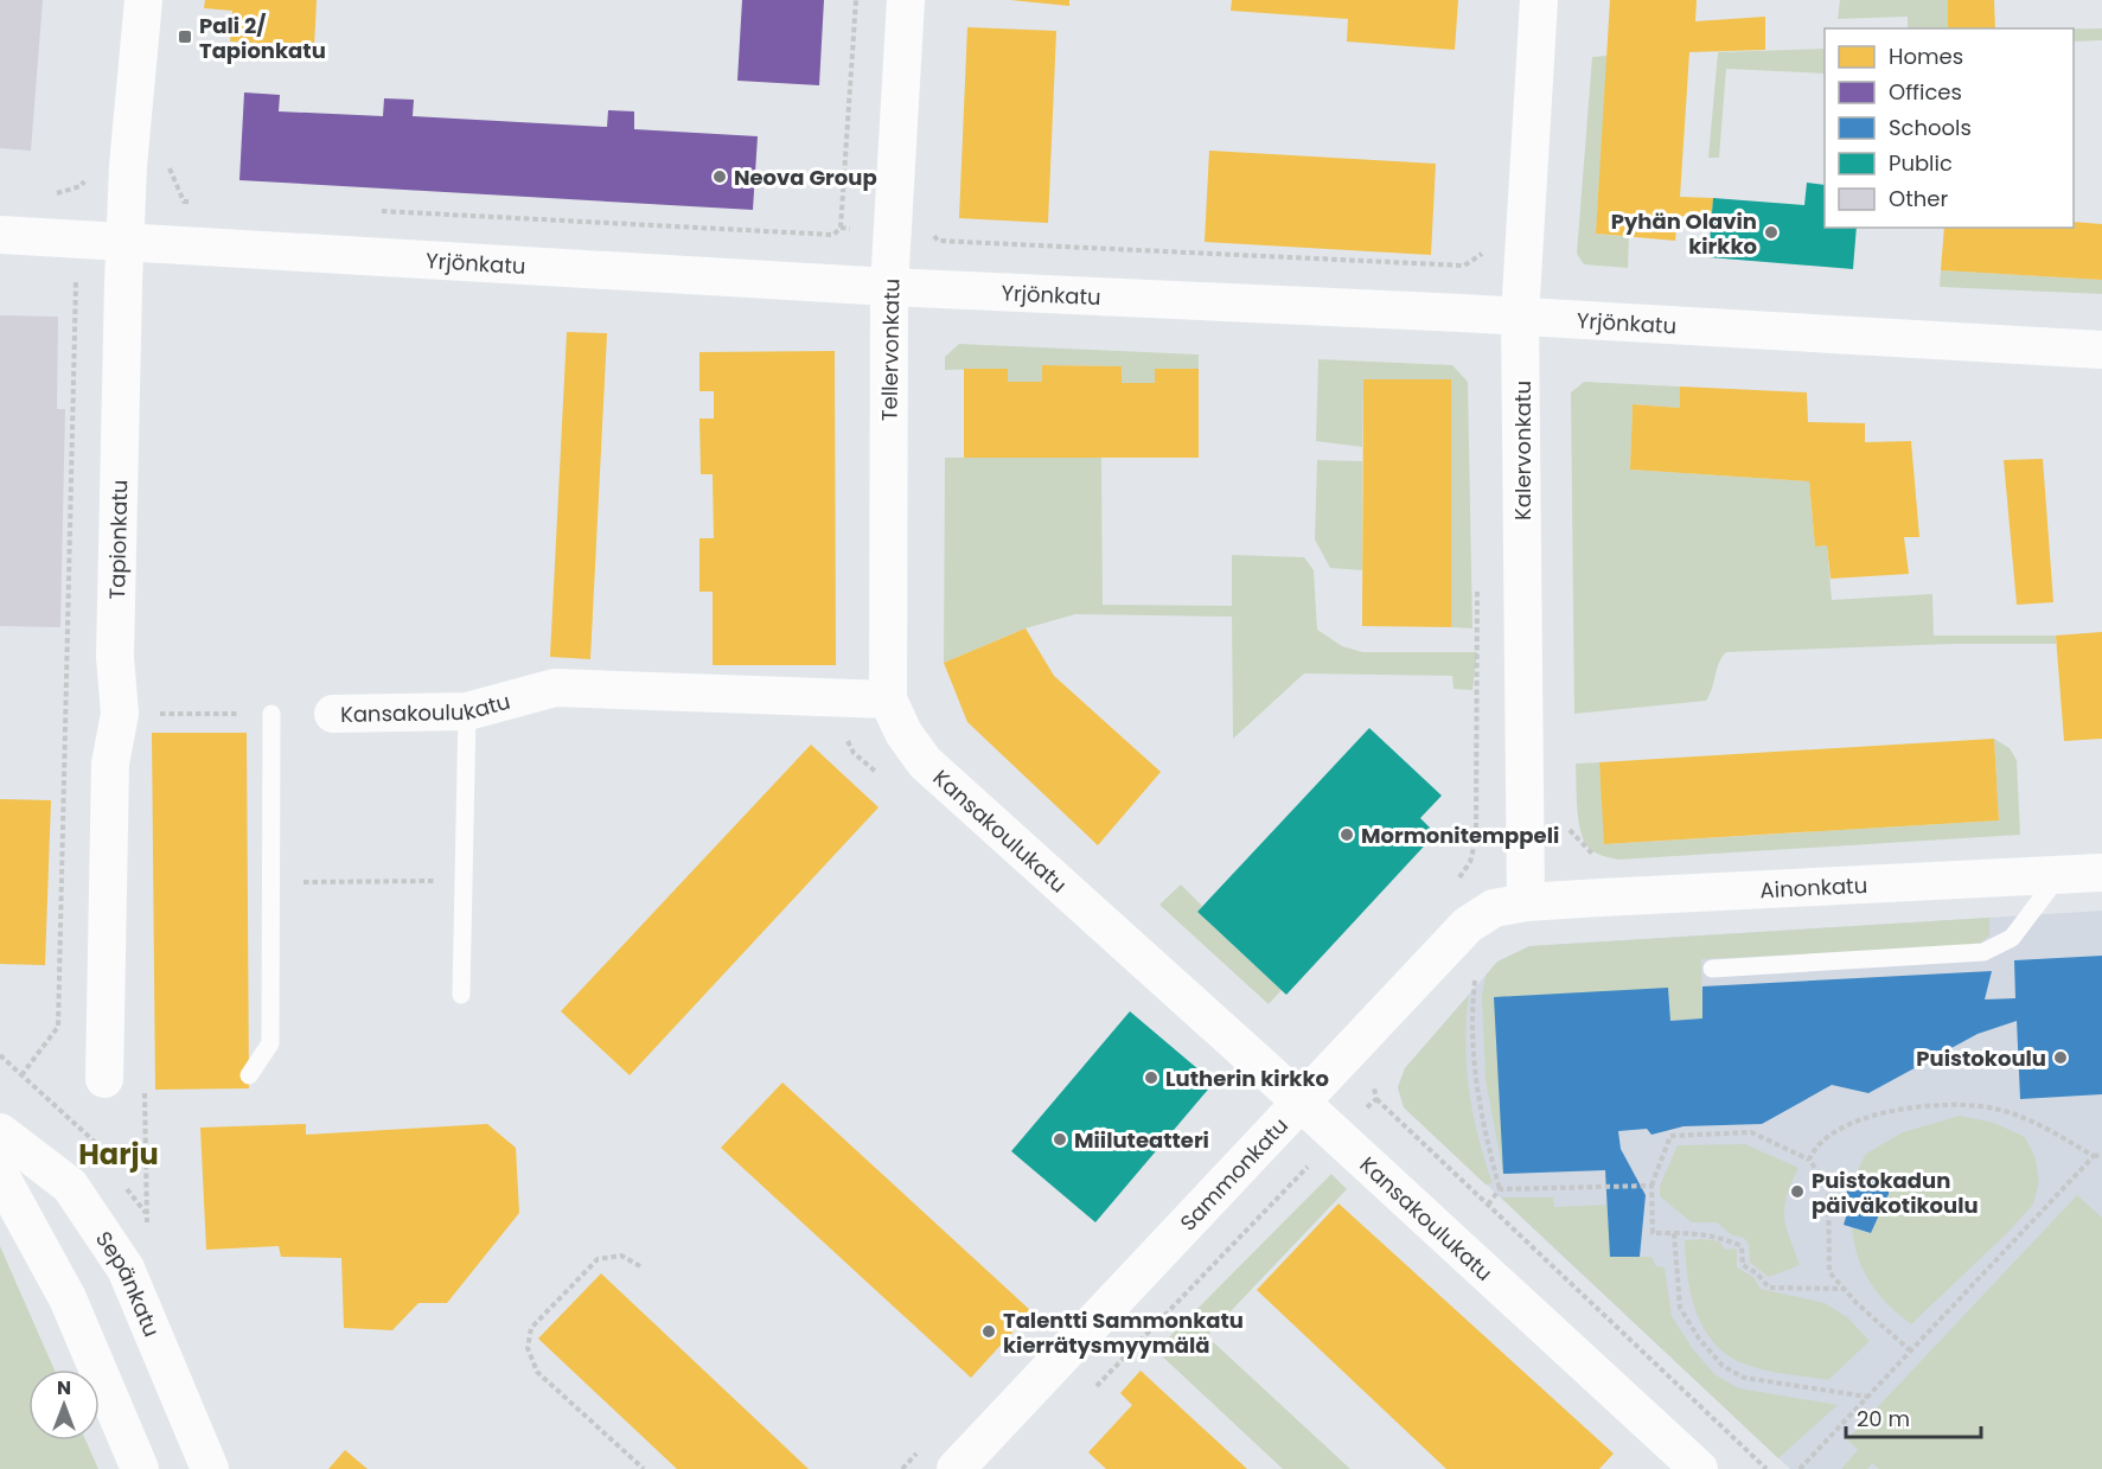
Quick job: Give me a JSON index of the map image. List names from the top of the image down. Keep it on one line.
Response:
{"streets":{"street":["Yrjönkatu","Tellervonkatu","Kalervonkatu","Tapionkatu","Kansakoulukatu","Ainonkatu","Sammonkatu","Sepänkatu"]},"crossings":[["Yrjönkatu","Tellervonkatu"],["Yrjönkatu","Kalervonkatu"],["Yrjönkatu","Tapionkatu"],["Tellervonkatu","Kansakoulukatu"],["Kalervonkatu","Ainonkatu"],["Kalervonkatu","Sammonkatu"],["Kansakoulukatu","Sammonkatu"],["Ainonkatu","Sammonkatu"]],"districts":["Harju"],"places":{"transit":["Pali 2/ Tapionkatu"],"other":["Neova Group","Pyhän Olavin kirkko","Mormonitemppeli","Puistokoulu","Lutherin kirkko","Miiluteatteri","Puistokadun päiväkotikoulu","Talentti Sammonkatu kierrätysmyymälä"]},"legend":["Homes","Offices","Schools","Public","Other"],"scale_bar":"20 m","north":"top"}
